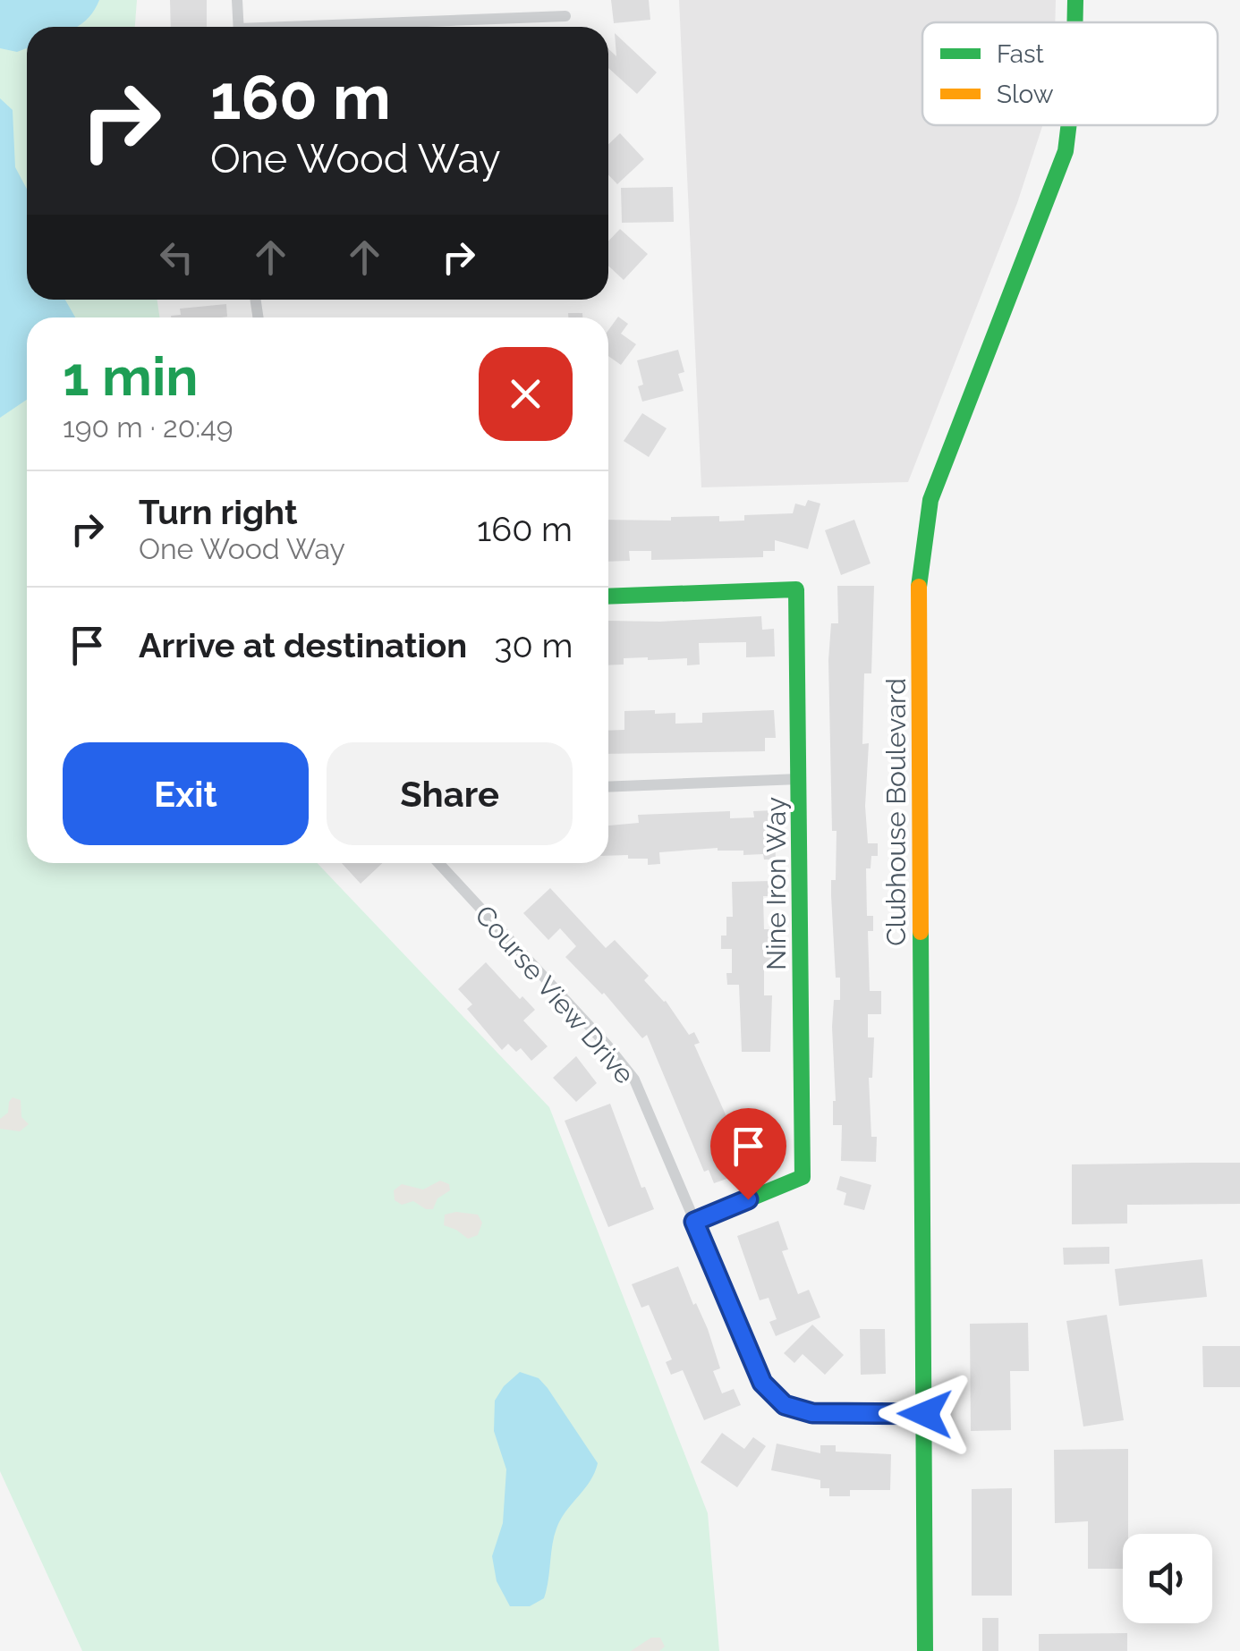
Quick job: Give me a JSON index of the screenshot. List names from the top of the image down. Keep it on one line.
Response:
{"streets":{"street":["Clubhouse Boulevard","Nine Iron Way","Course View Drive"]},"crossings":[["Clubhouse Boulevard","Course View Drive"],["Nine Iron Way","Course View Drive"]],"legend":["Fast","Slow"],"page":{"turn":["160 m","One Wood Way"],"heading":["1 min","190 m · 20:49"],"list":[{"name":"Turn right","note":"One Wood Way","value":"160 m"},{"name":"Arrive at destination","value":"30 m"}],"buttons":["Exit","Share"]}}
